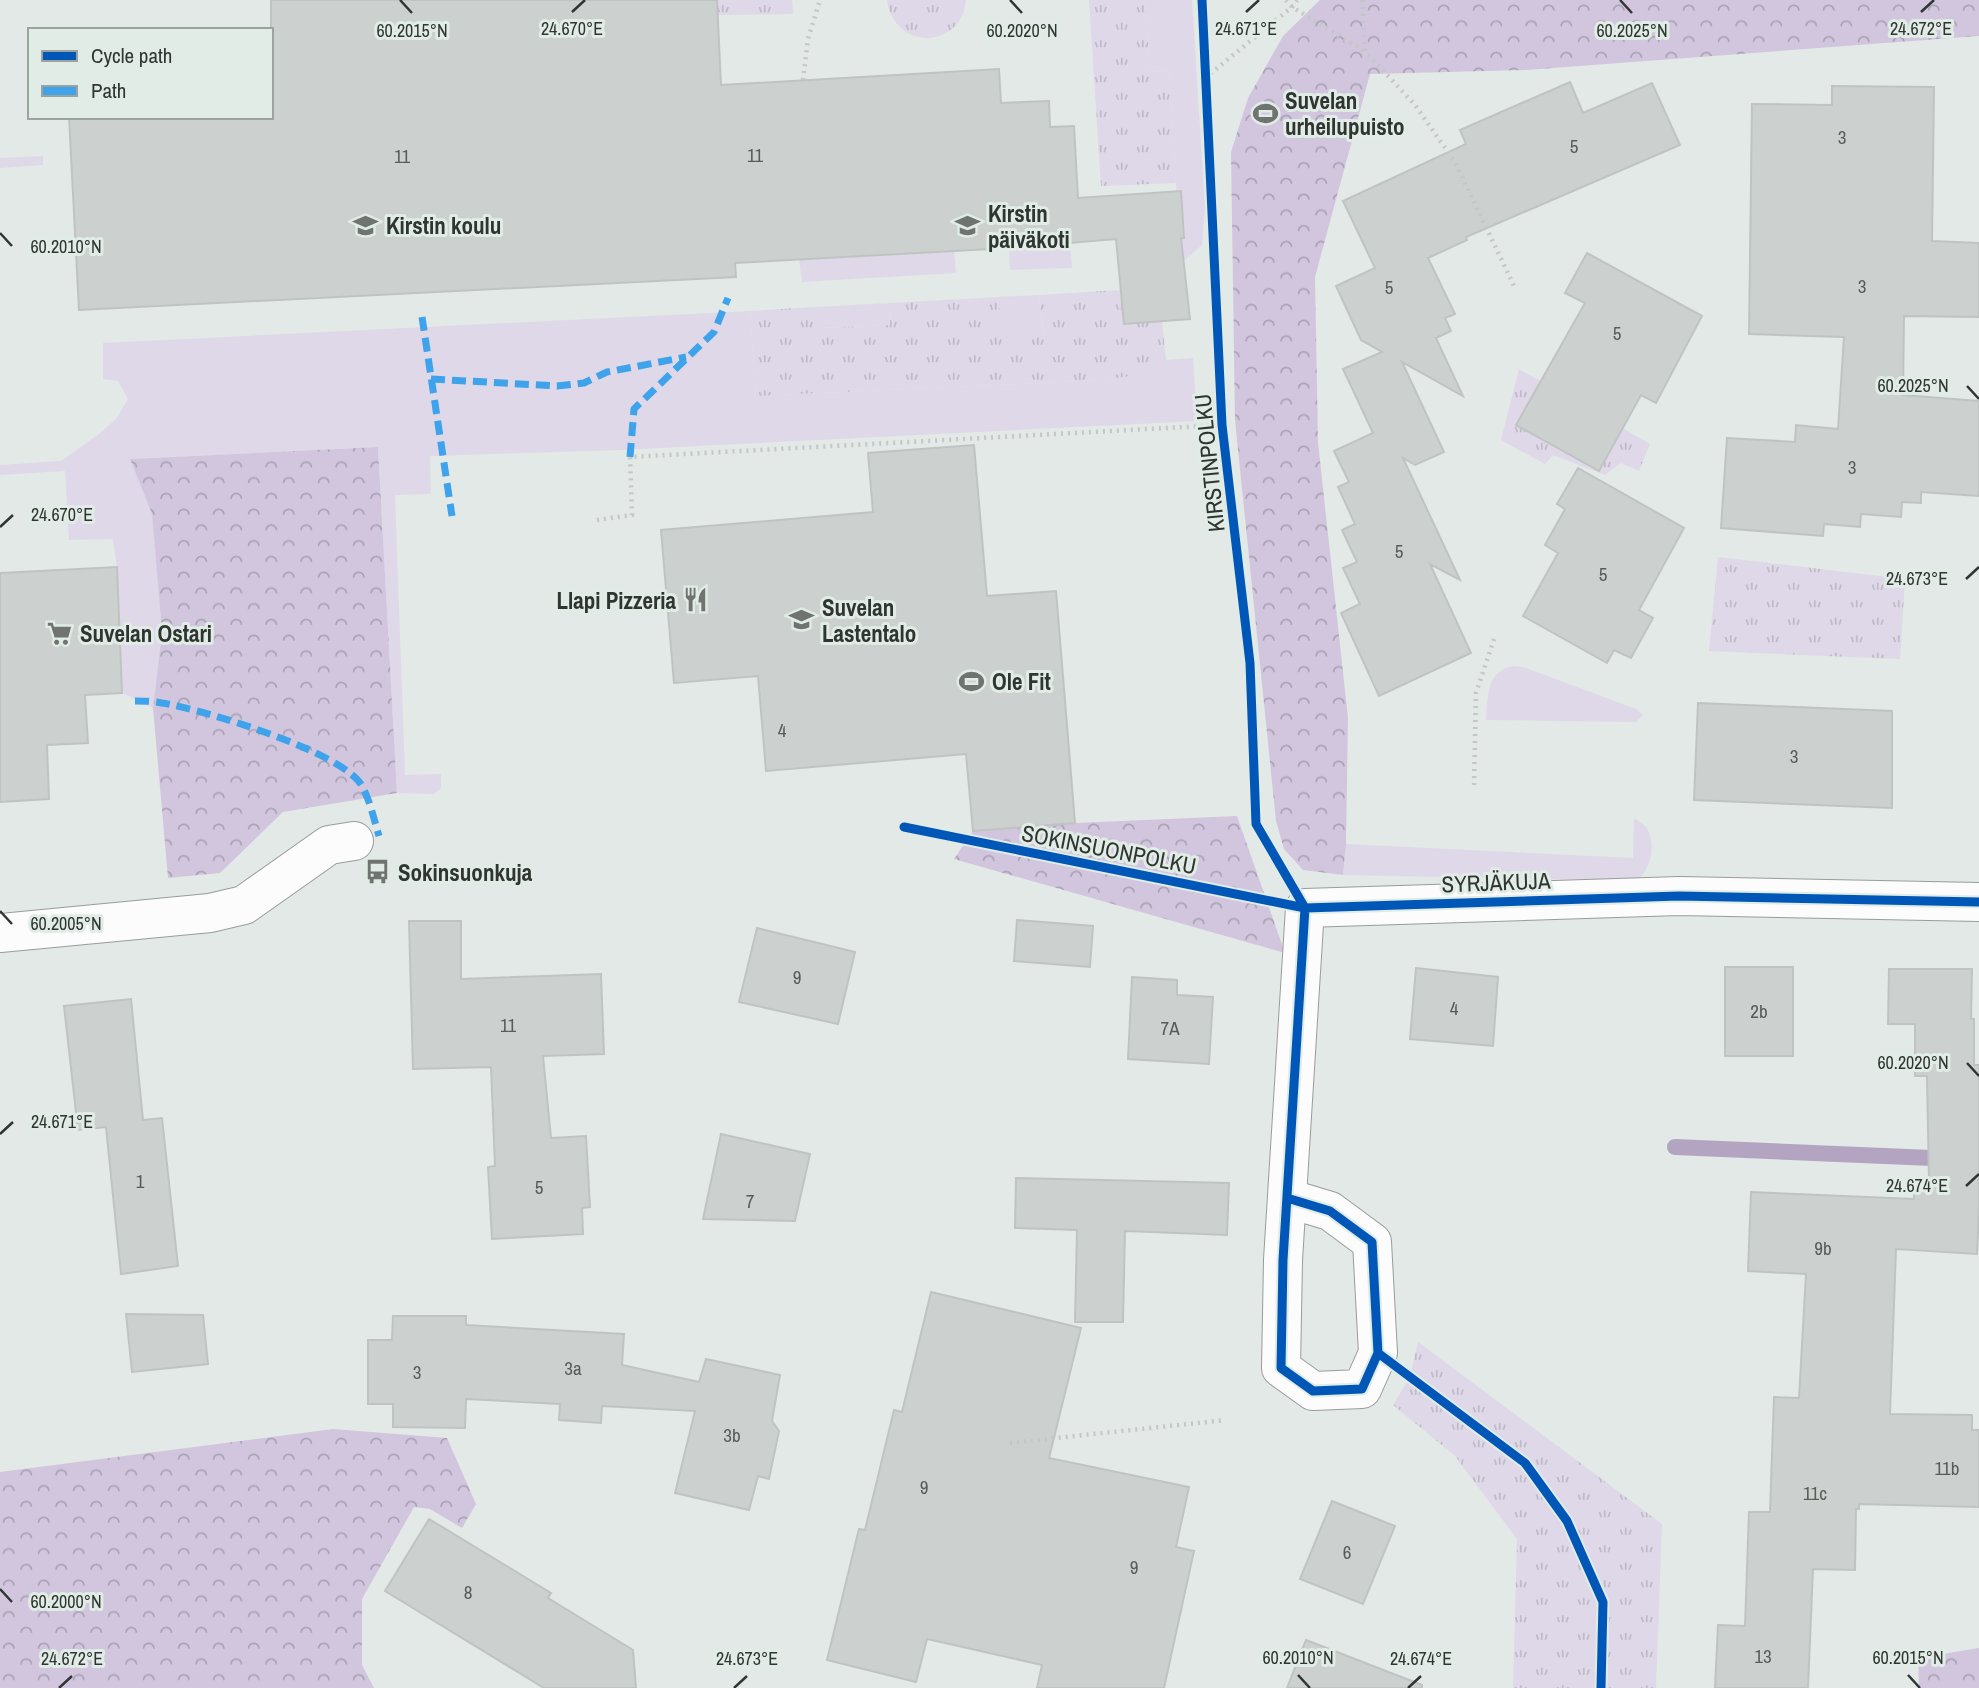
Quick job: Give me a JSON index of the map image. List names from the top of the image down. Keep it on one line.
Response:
{"streets":{"street":["SYRJÄKUJA"],"cycle path":["KIRSTINPOLKU","SOKINSUONPOLKU"]},"places":{"sports":["Suvelan urheilupuisto","Ole Fit"],"school or university":["Kirstin koulu","Kirstin päiväkoti","Suvelan Lastentalo"],"restaurant":["Llapi Pizzeria"],"supermarket":["Suvelan Ostari"],"bus stop":["Sokinsuonkuja"]},"house_numbers":["3","5","11","11","3","5","5","3","5","5","4","3","9","4","2b","11","7A","1","5","7","9b","3a","3","3b","11b","9","11c","6","9","8","13"],"legend":["Cycle path","Path"],"coordinates":["24.672°E","24.670°E","24.671°E","60.2015°N","60.2020°N","60.2025°N","60.2010°N","24.673°E","60.2005°N","24.674°E","60.2000°N"]}
